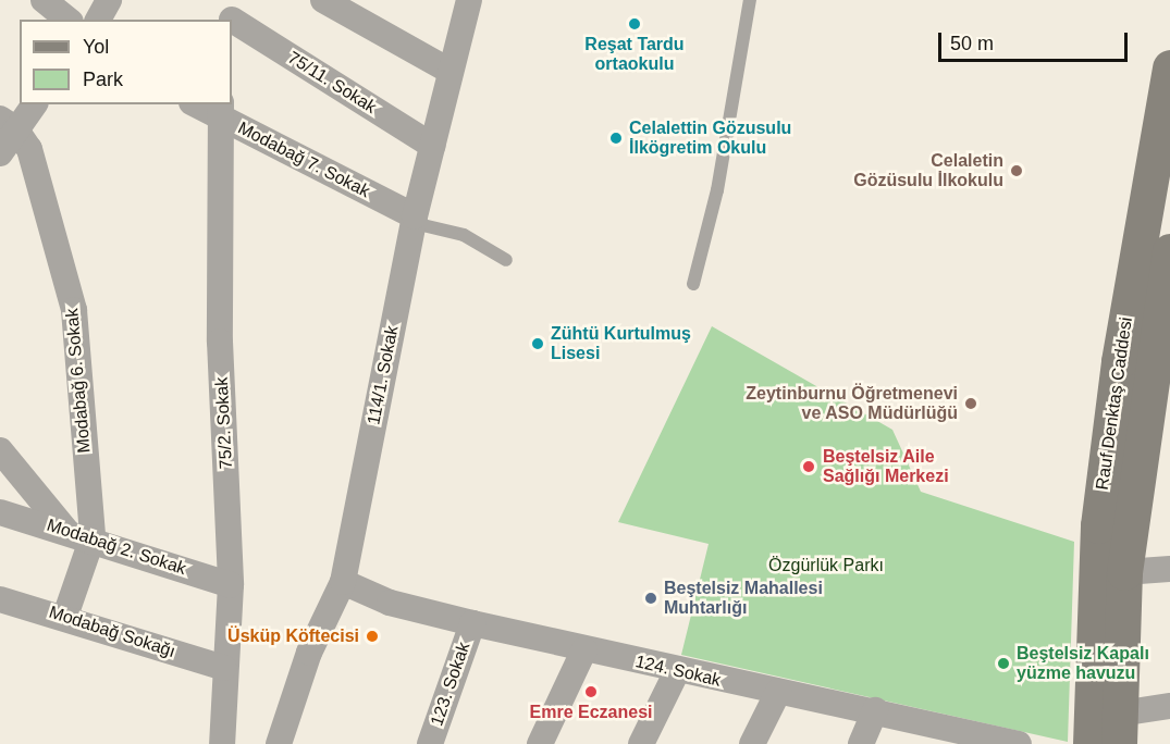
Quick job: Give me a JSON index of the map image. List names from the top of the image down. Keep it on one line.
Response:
{"streets":{"main road":["Rauf Denktaş Caddesi"],"street":["75/11. Sokak","Modabağ 7. Sokak","114/1. Sokak","Modabağ 6. Sokak","75/2. Sokak","Modabağ 2. Sokak","Modabağ Sokağı","124. Sokak","123. Sokak"]},"crossings":[["75/11. Sokak","114/1. Sokak"],["Modabağ 7. Sokak","114/1. Sokak"],["Modabağ 7. Sokak","75/2. Sokak"],["114/1. Sokak","124. Sokak"],["Modabağ 6. Sokak","Modabağ 2. Sokak"],["Modabağ 6. Sokak","Modabağ Sokağı"],["75/2. Sokak","Modabağ 2. Sokak"],["75/2. Sokak","Modabağ Sokağı"],["124. Sokak","123. Sokak"]],"parks":["Özgürlük Parkı"],"places":["Reşat Tardu ortaokulu","Celalettin Gözusulu İlkögretim Okulu","Celaletin Gözüsulu İlkokulu","Zühtü Kurtulmuş Lisesi","Zeytinburnu Öğretmenevi ve ASO Müdürlüğü","Beştelsiz Aile Sağlığı Merkezi","Beştelsiz Mahallesi Muhtarlığı","Üsküp Köftecisi","Beştelsiz Kapalı yüzme havuzu","Emre Eczanesi"],"legend":["Yol","Park"],"scale_bar":"50 m"}
